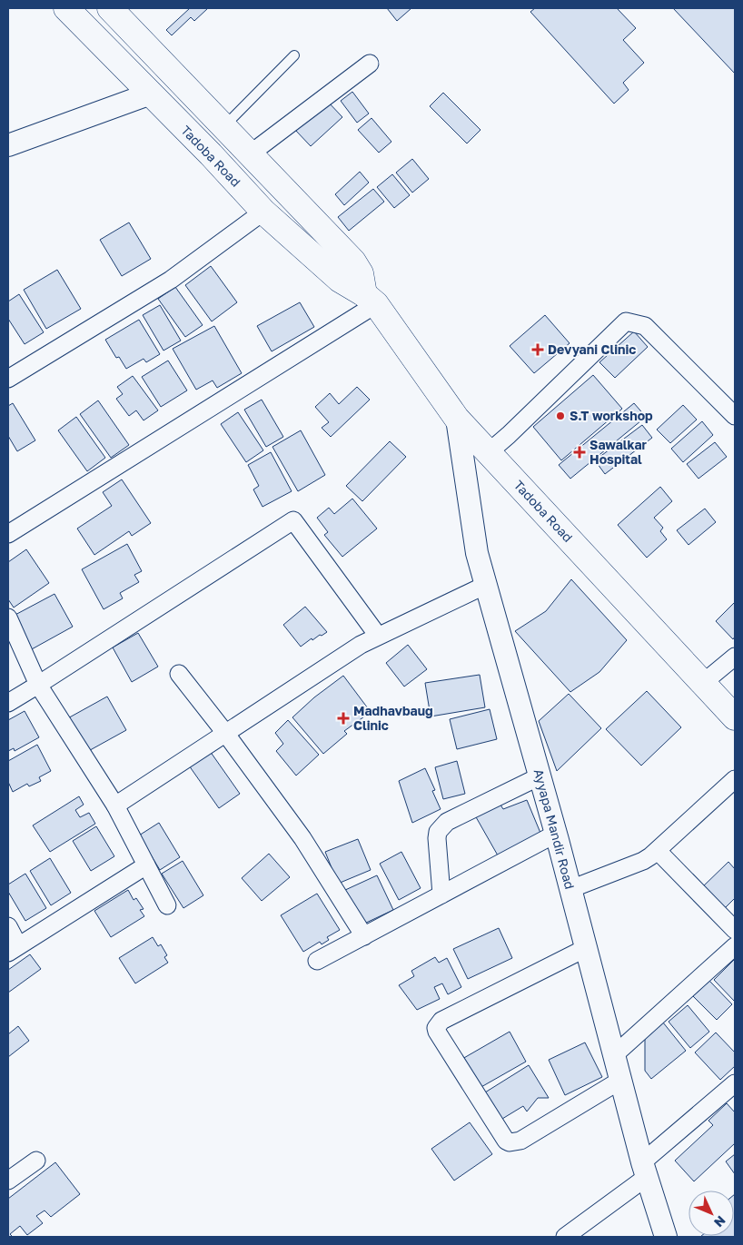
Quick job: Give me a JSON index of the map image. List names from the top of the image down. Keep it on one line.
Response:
{"streets":{"main road":["Tadoba Road"],"street":["Ayyapa Mandir Road"]},"crossings":[["Tadoba Road","Ayyapa Mandir Road"]],"places":{"health":["Devyani Clinic","Sawalkar Hospital","Madhavbaug Clinic"],"other":["S.T workshop"]},"north":"bottom right"}
